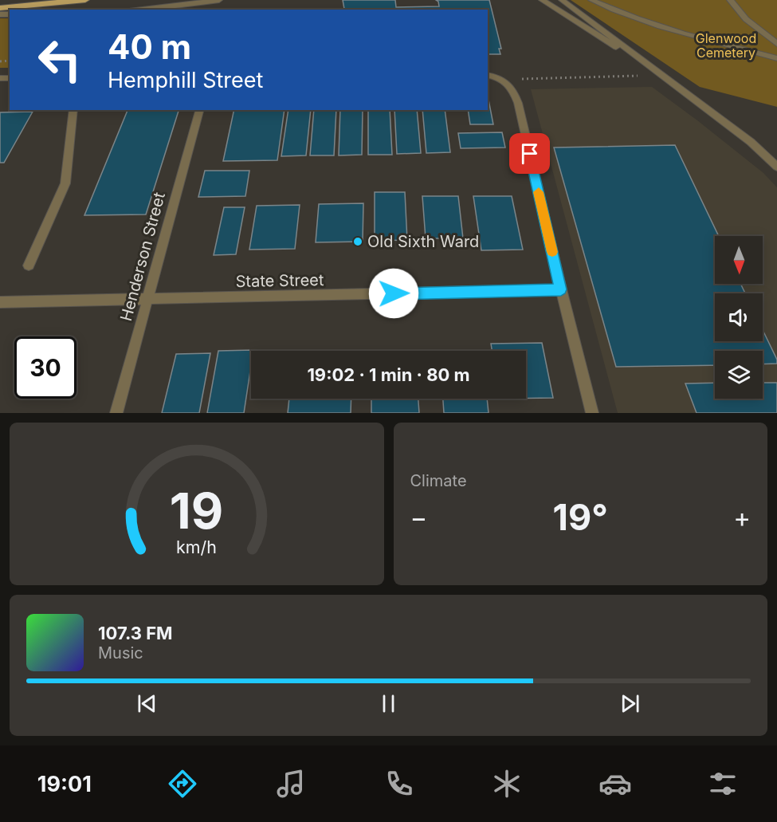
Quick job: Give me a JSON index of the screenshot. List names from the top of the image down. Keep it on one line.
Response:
{"streets":{"street":["Henderson Street","State Street"]},"crossings":[["Henderson Street","State Street"]],"parks":["Glenwood Cemetery"],"places":["Old Sixth Ward"],"north":"bottom","page":{"turn":["40 m","Hemphill Street"],"limit":"30","trip":"19:02 · 1 min · 80 m","tile":"Climate","heat":["−","19°","+"],"song":["107.3 FM","Music"],"tabs":"19:01","gauge":["19","km/h"]}}
